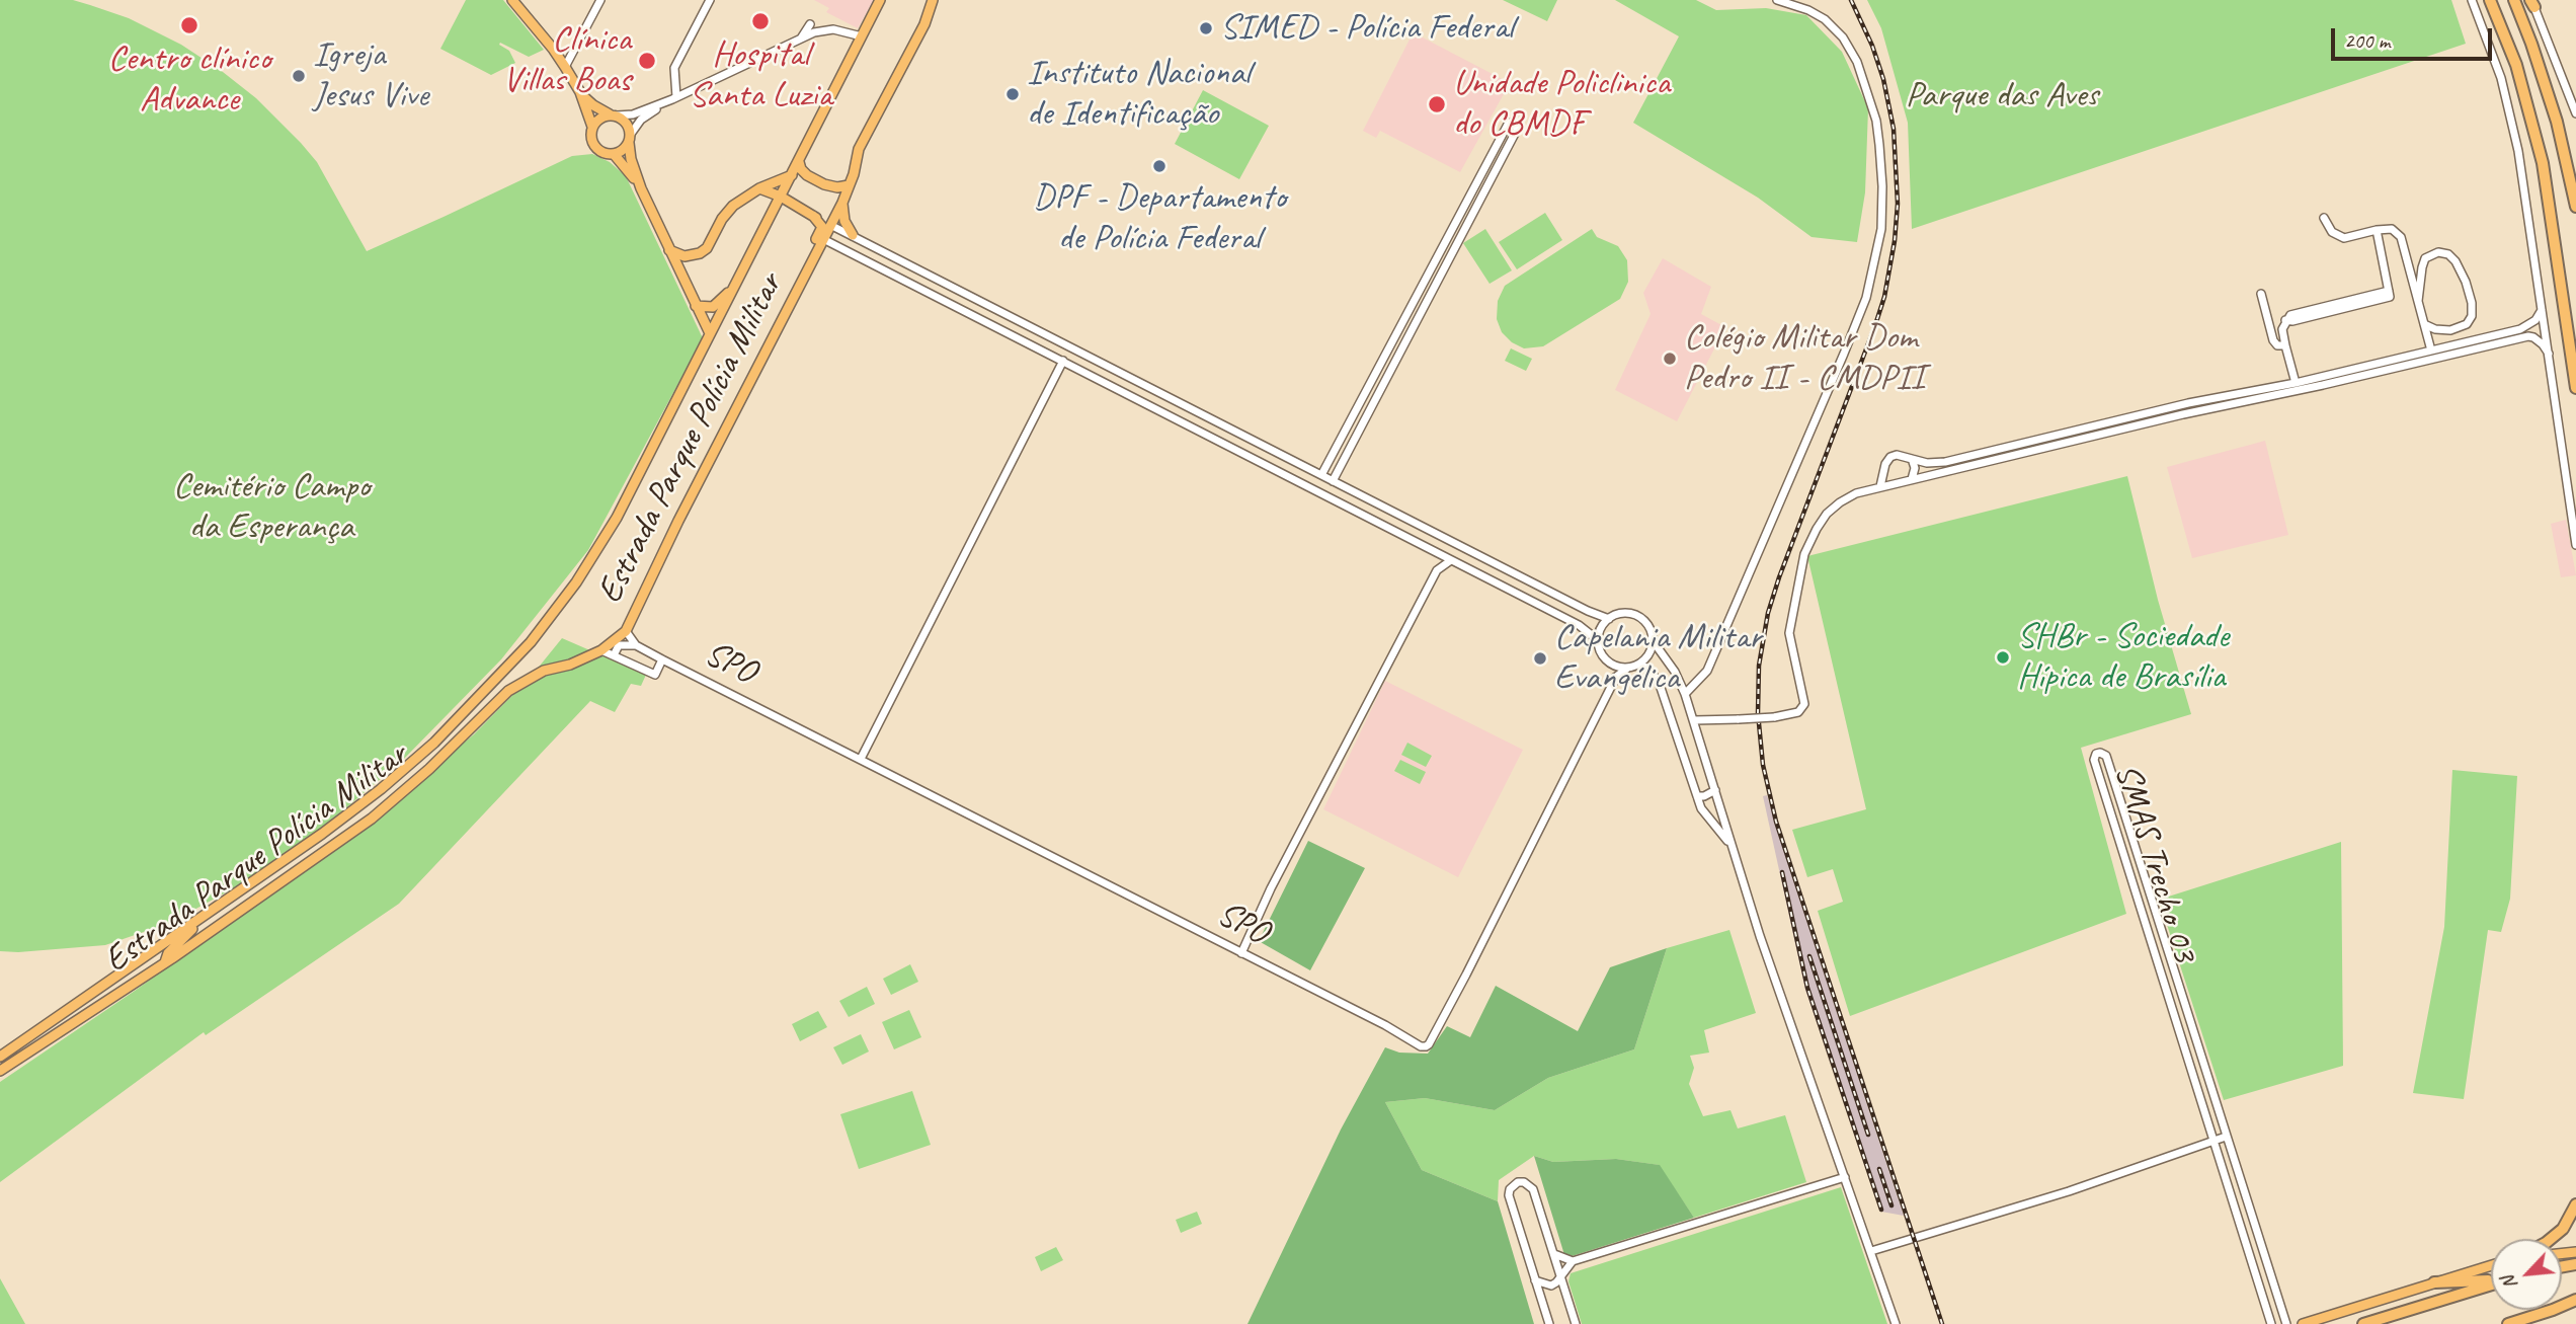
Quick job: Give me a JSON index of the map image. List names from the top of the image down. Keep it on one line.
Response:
{"streets":{"main road":["Estrada Parque Polícia Militar"],"street":["SPO","SMAS Trecho 03"]},"crossings":[["Estrada Parque Polícia Militar","SPO"]],"parks":["Parque das Aves","Cemitério Campo da Esperança"],"places":["Hospital Santa Luzia","Centro clínico Advance","SIMED - Polícia Federal","Clínica Villas Boas","Igreja Jesus Vive","Instituto Nacional de Identificação","Unidade Policlinica do CBMDF","DPF - Departamento de Polícia Federal","Colégio Militar Dom Pedro II - CMDPII","SHBr - Sociedade Hípica de Brasília","Capelania Militar Evangélica"],"scale_bar":"200 m","north":"bottom left"}
